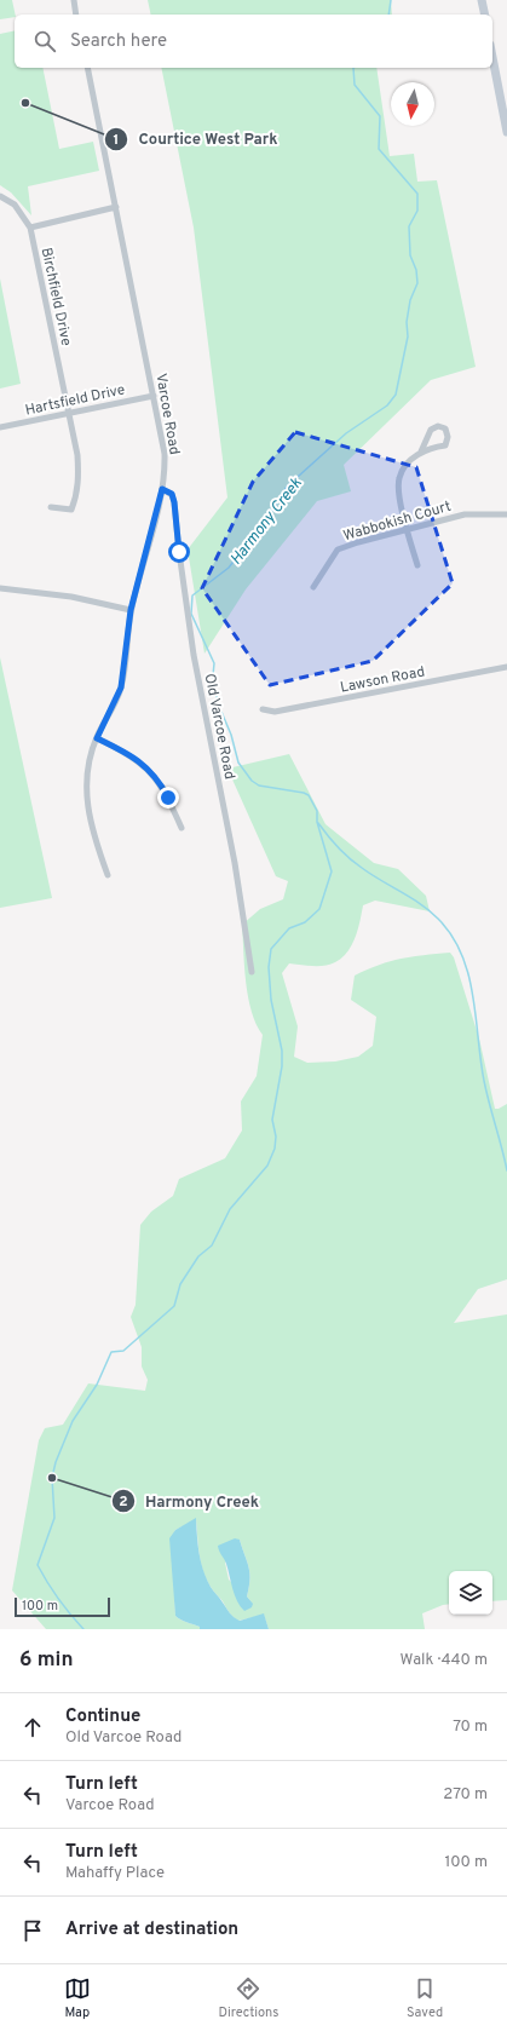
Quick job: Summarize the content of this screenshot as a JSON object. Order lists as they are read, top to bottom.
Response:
{
  "streets": {
    "street": [
      "Birchfield Drive",
      "Hartsfield Drive",
      "Varcoe Road",
      "Wabbokish Court",
      "Lawson Road",
      "Old Varcoe Road"
    ]
  },
  "crossings": [
    ["Birchfield Drive", "Hartsfield Drive"],
    ["Hartsfield Drive", "Varcoe Road"],
    ["Varcoe Road", "Old Varcoe Road"]
  ],
  "water": ["Harmony Creek"],
  "places": ["Courtice West Park", "Harmony Creek"],
  "scale_bar": "100 m",
  "north": "bottom",
  "page": {
    "search": "Search here",
    "scale": "100 m",
    "heading": ["6 min", "Walk · 440 m"],
    "list": [
      ["Continue", "Old Varcoe Road", "70 m"],
      ["Turn left", "Varcoe Road", "270 m"],
      ["Turn left", "Mahaffy Place", "100 m"],
      "Arrive at destination"
    ],
    "nav": ["Map", "Directions", "Saved"]
  }
}
